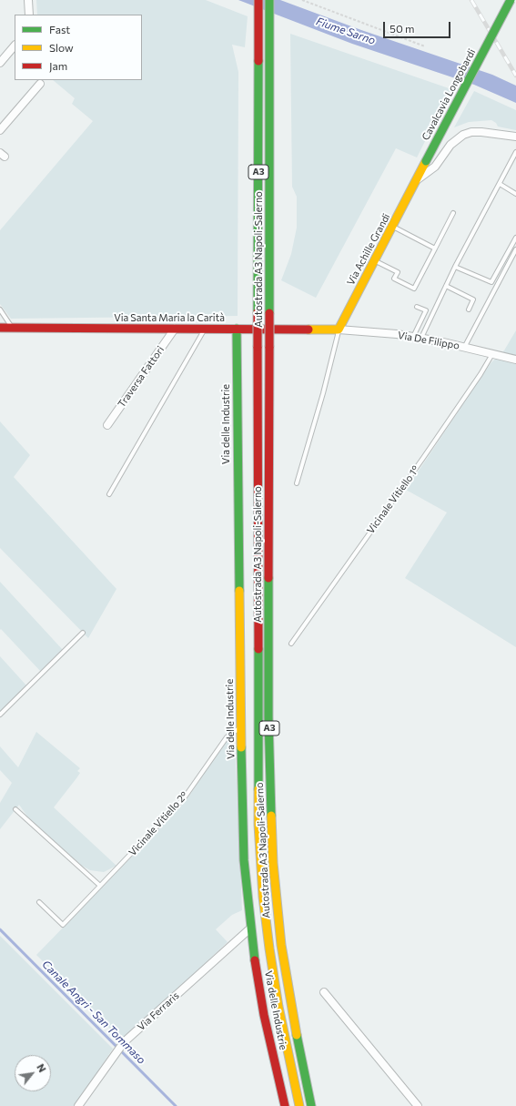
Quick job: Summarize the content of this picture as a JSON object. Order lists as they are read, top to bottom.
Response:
{
  "streets": {
    "main road": [
      "Cavalcavia Longobardi",
      "A3",
      "Via Achille Grandi",
      "Autostrada A3 Napoli-Salerno",
      "Via Santa Maria la Carità",
      "Via delle Industrie"
    ],
    "street": ["Via De Filippo", "Traversa Fattori", "Via Ferraris"],
    "lane": ["Vicinale Vitiello 1°", "Vicinale Vitiello 2°"]
  },
  "crossings": [
    ["Cavalcavia Longobardi", "Via Achille Grandi"],
    ["Via Achille Grandi", "Via Santa Maria la Carità"],
    ["Via Achille Grandi", "Via De Filippo"],
    ["Via Santa Maria la Carità", "Via De Filippo"],
    ["Via Santa Maria la Carità", "Traversa Fattori"],
    ["Via Santa Maria la Carità", "Via delle Industrie"],
    ["Via De Filippo", "Vicinale Vitiello 1°"],
    ["Via delle Industrie", "Vicinale Vitiello 2°"],
    ["Via delle Industrie", "Via Ferraris"]
  ],
  "water": ["Fiume Sarno", "Canale Angri - San Tommaso"],
  "legend": ["Fast", "Slow", "Jam"],
  "scale_bar": "50 m",
  "north": "top right"
}
